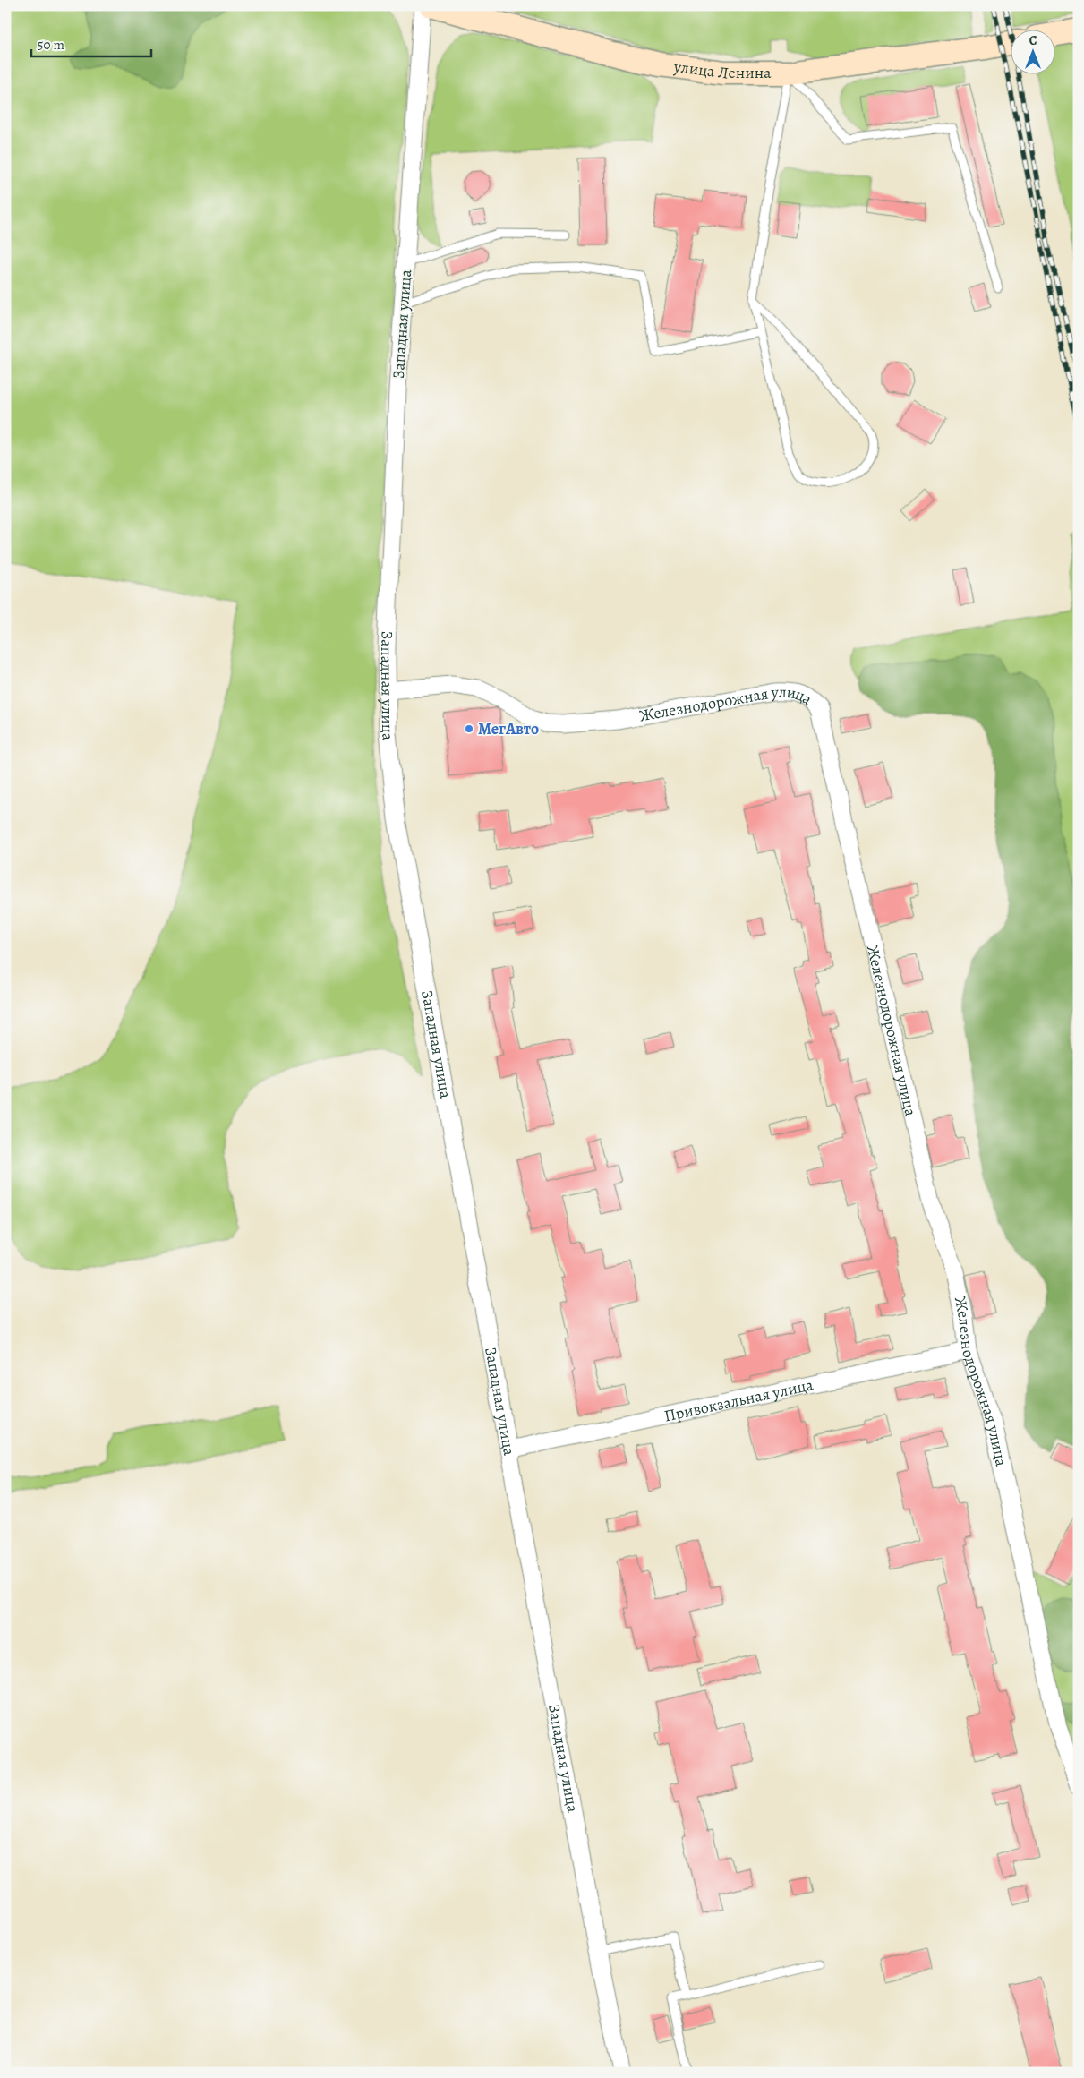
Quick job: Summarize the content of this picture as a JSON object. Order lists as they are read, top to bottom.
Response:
{
  "streets": {
    "main road": ["улица Ленина"],
    "street": ["Западная улица", "Железнодорожная улица", "Привокзальная улица"]
  },
  "crossings": [
    ["Западная улица", "Железнодорожная улица"],
    ["Западная улица", "Привокзальная улица"],
    ["Железнодорожная улица", "Привокзальная улица"]
  ],
  "places": ["МегАвто"],
  "scale_bar": "50 m",
  "north": "top"
}
